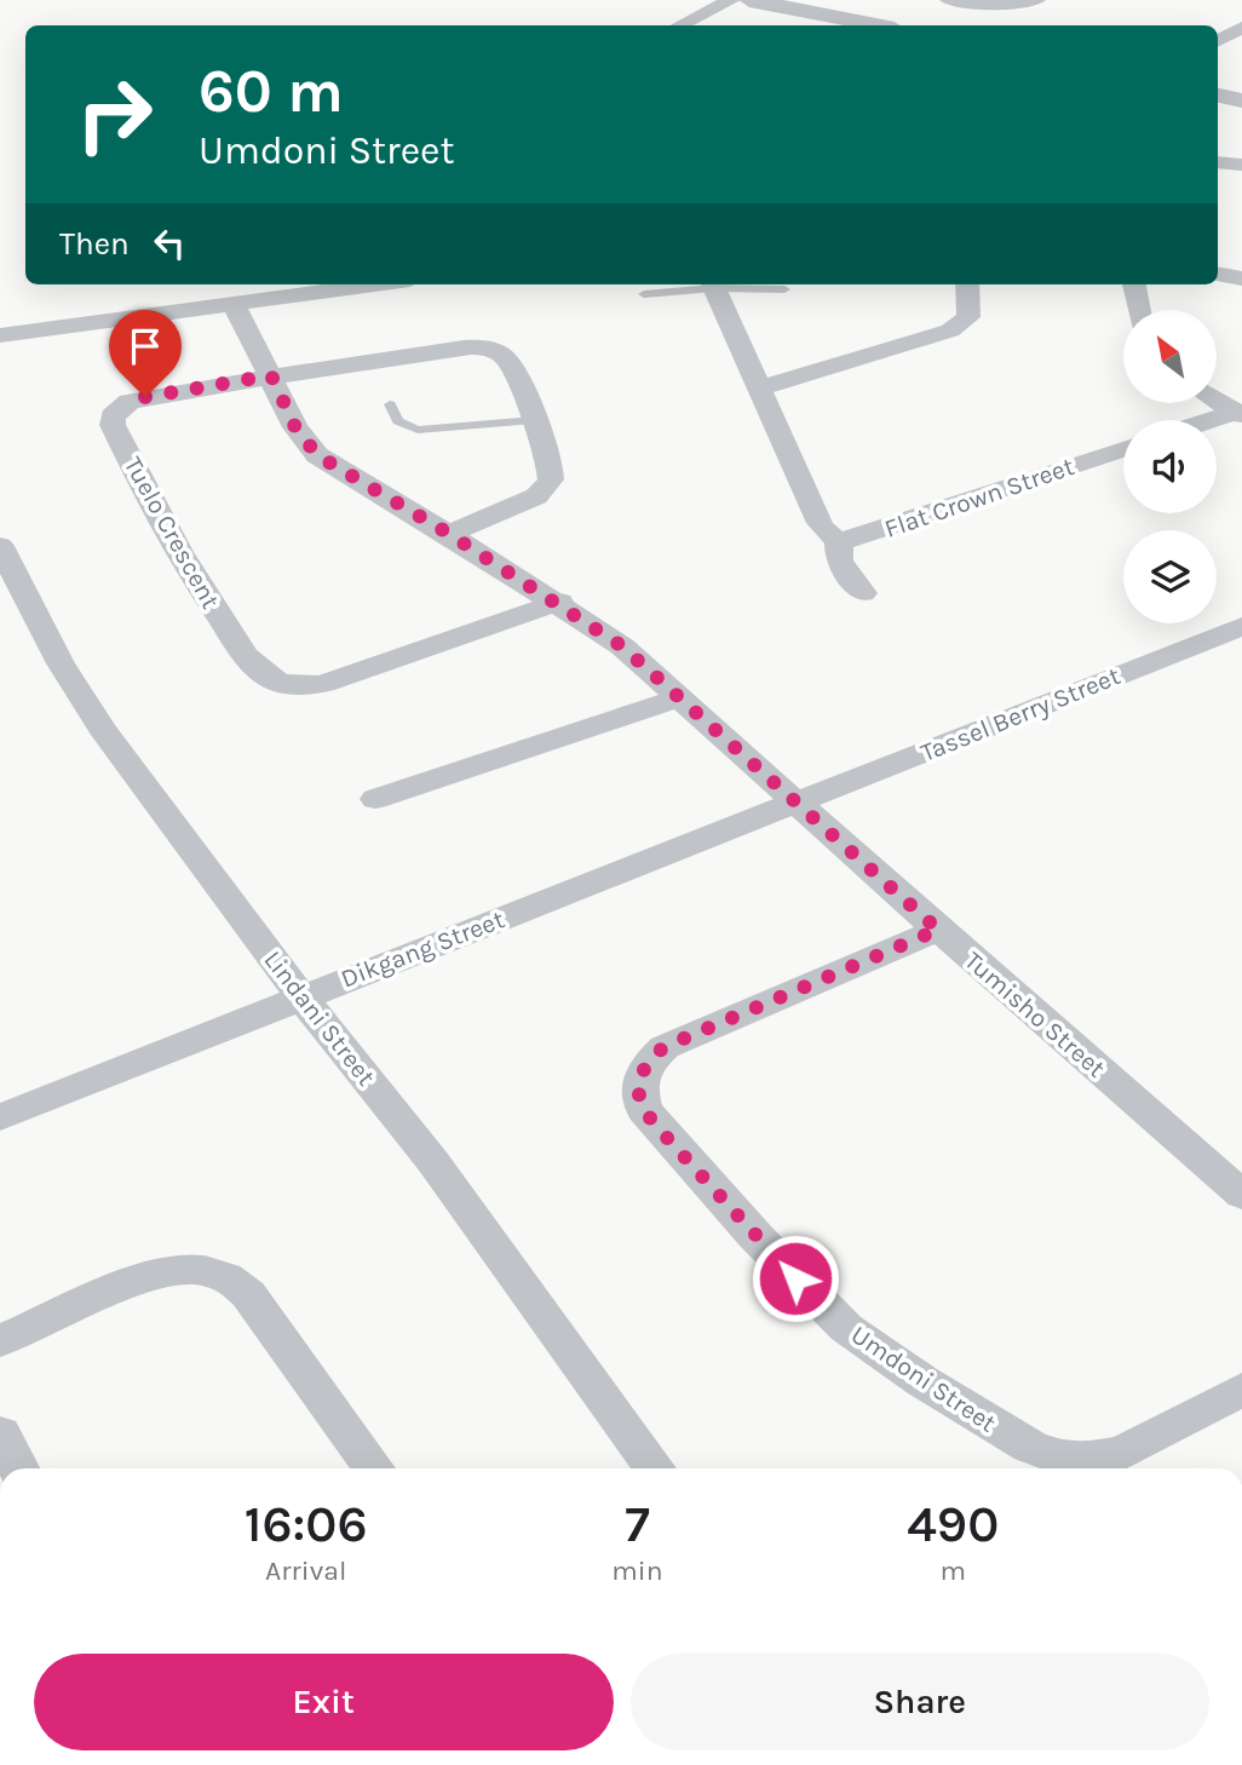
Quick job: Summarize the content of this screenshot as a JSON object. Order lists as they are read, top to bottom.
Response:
{
  "streets": {
    "street": [
      "Flat Crown Street",
      "Tuelo Crescent",
      "Tassel Berry Street",
      "Dikgang Street",
      "Tumisho Street",
      "Lindani Street",
      "Umdoni Street"
    ]
  },
  "crossings": [
    ["Tuelo Crescent", "Tumisho Street"],
    ["Tassel Berry Street", "Dikgang Street"],
    ["Tassel Berry Street", "Tumisho Street"],
    ["Dikgang Street", "Tumisho Street"],
    ["Dikgang Street", "Lindani Street"],
    ["Tumisho Street", "Umdoni Street"]
  ],
  "north": "top left",
  "page": {
    "turn": ["60 m", "Umdoni Street"],
    "then": "Then",
    "eta": [
      "16:06",
      "Arrival",
      "7",
      "min",
      "490",
      "m"
    ],
    "buttons": ["Exit", "Share"]
  }
}
